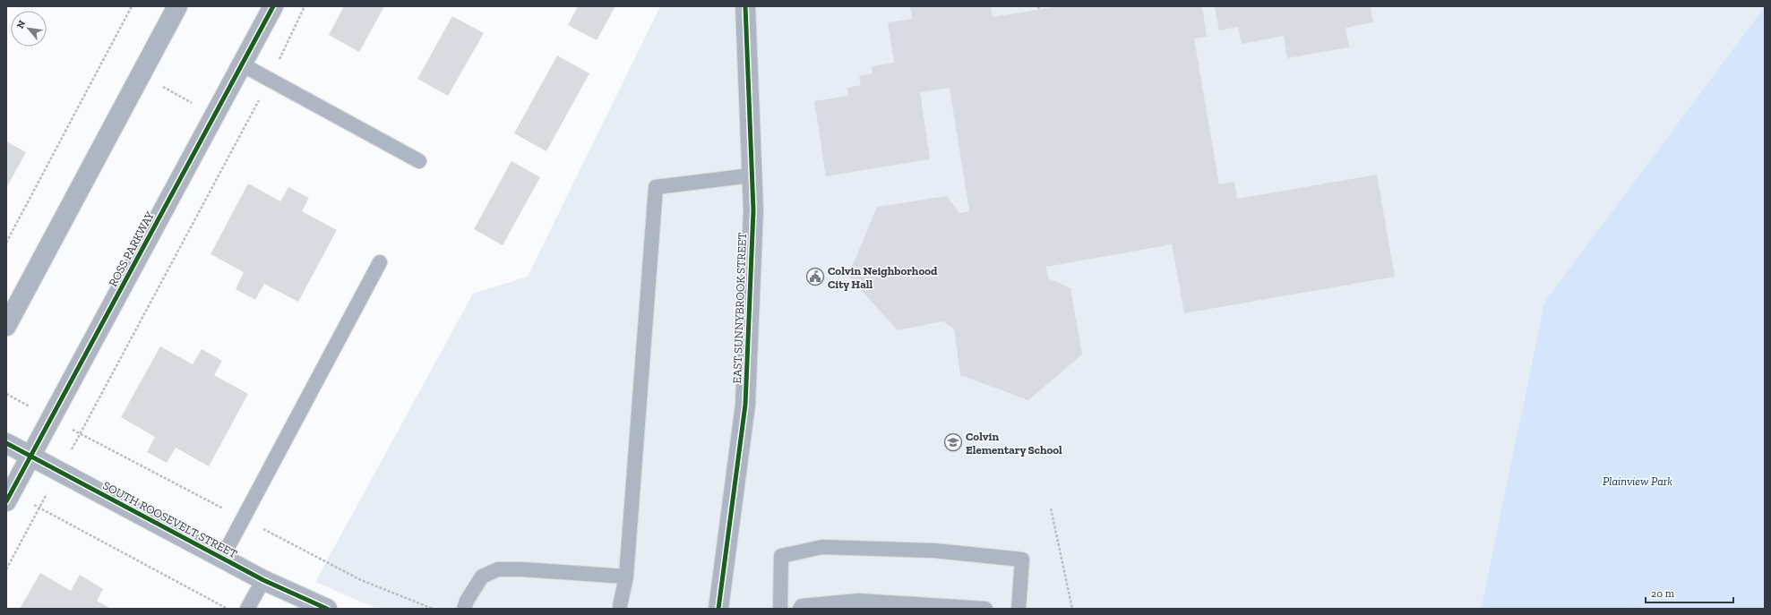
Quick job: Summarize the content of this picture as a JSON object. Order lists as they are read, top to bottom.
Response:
{
  "streets": {
    "street": ["ROSS PARKWAY", "EAST SUNNYBROOK STREET", "SOUTH ROOSEVELT STREET"]
  },
  "crossings": [
    ["ROSS PARKWAY", "SOUTH ROOSEVELT STREET"]
  ],
  "parks": ["Plainview Park"],
  "places": {
    "public building": ["Colvin Neighborhood City Hall"],
    "school or university": ["Colvin Elementary School"]
  },
  "scale_bar": "20 m",
  "north": "top left"
}
